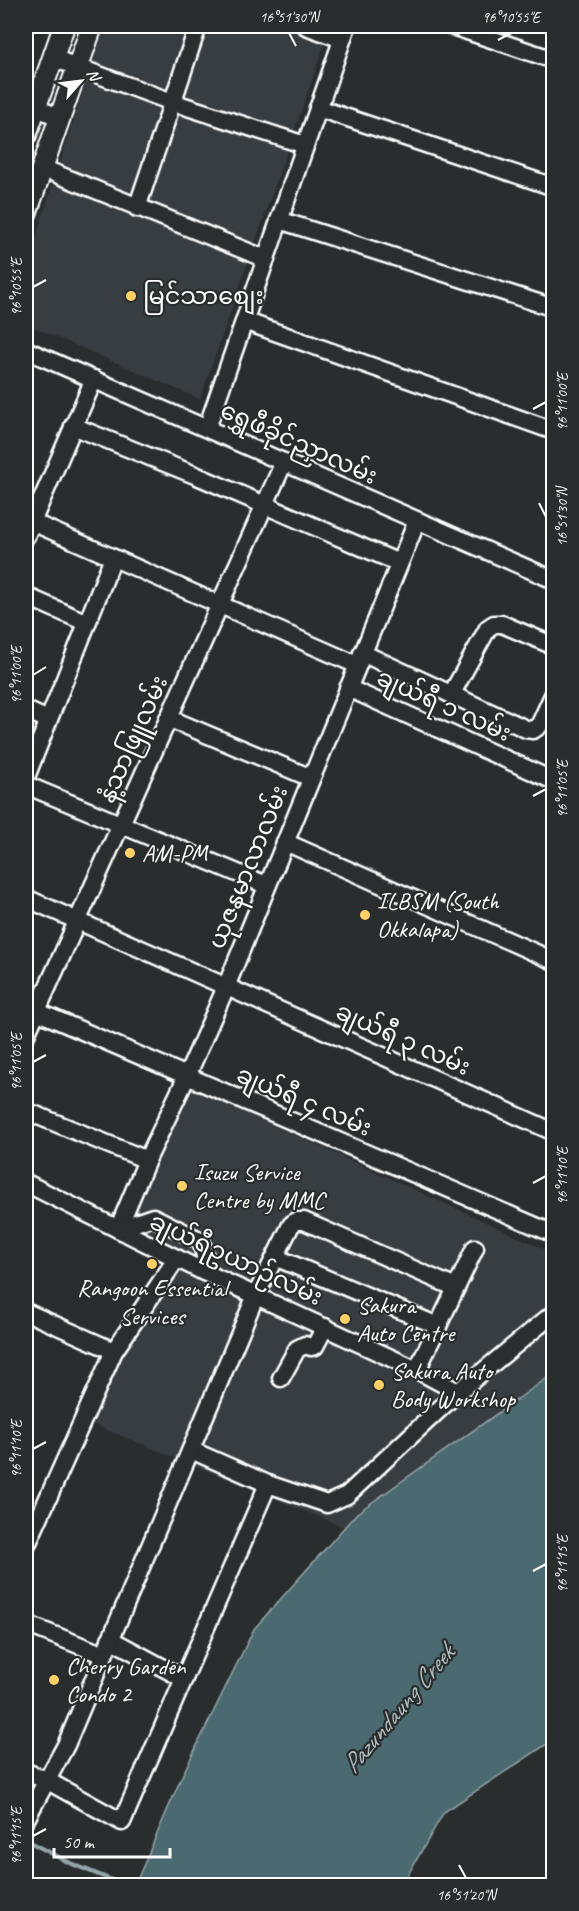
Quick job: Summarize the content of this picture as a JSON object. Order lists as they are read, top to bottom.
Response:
{
  "streets": {
    "street": [
      "ရွှေဖီခိုင်ညှာလမ်း",
      "ချယ်ရီ ၁ လမ်း",
      "နံ့သာဖြူလမ်း",
      "ယုဇနမာလာလမ်း",
      "ချယ်ရီ ၃ လမ်း",
      "ချယ်ရီ ၄ လမ်း",
      "ချယ်ရီဥယာဉ်လမ်း"
    ]
  },
  "crossings": [
    ["ရွှေဖီခိုင်ညှာလမ်း", "နံ့သာဖြူလမ်း"],
    ["ရွှေဖီခိုင်ညှာလမ်း", "ယုဇနမာလာလမ်း"],
    ["ချယ်ရီ ၁ လမ်း", "ယုဇနမာလာလမ်း"],
    ["နံ့သာဖြူလမ်း", "ချယ်ရီ ၃ လမ်း"],
    ["နံ့သာဖြူလမ်း", "ချယ်ရီ ၄ လမ်း"],
    ["ယုဇနမာလာလမ်း", "ချယ်ရီ ၃ လမ်း"],
    ["ယုဇနမာလာလမ်း", "ချယ်ရီ ၄ လမ်း"],
    ["ယုဇနမာလာလမ်း", "ချယ်ရီဥယာဉ်လမ်း"]
  ],
  "water": ["Pazundaung Creek"],
  "places": [
    "မြင်သာစျေး",
    "AM-PM",
    "ILBSM (South Okkalapa)",
    "Isuzu Service Centre by MMC",
    "Rangoon Essential Services",
    "Sakura Auto Centre",
    "Sakura Auto Body Workshop",
    "Cherry Garden Condo 2"
  ],
  "scale_bar": "50 m",
  "north": "top right",
  "coordinates": [
    "16°51'30\"N",
    "96°10'55\"E",
    "96°11'00\"E",
    "96°11'05\"E",
    "96°11'10\"E",
    "96°11'15\"E",
    "16°51'20\"N"
  ]
}
